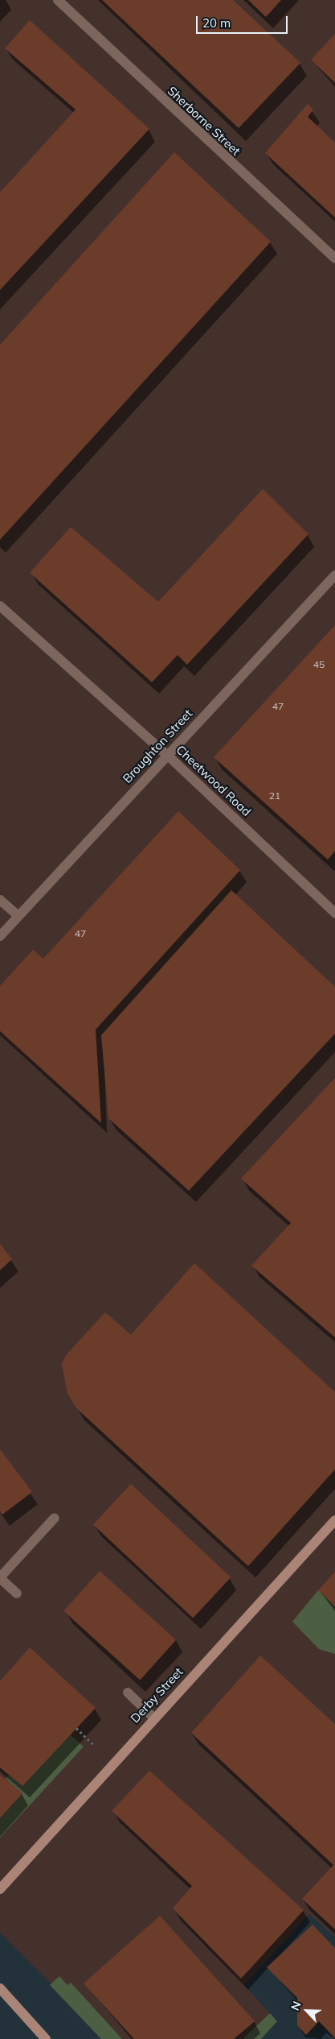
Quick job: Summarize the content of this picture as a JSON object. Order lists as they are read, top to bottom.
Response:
{
  "streets": {
    "street": [
      "Sherborne Street",
      "Broughton Street",
      "Cheetwood Road",
      "Derby Street"
    ]
  },
  "crossings": [
    ["Broughton Street", "Cheetwood Road"]
  ],
  "house_numbers": [
    "45",
    "47",
    "21",
    "47"
  ],
  "scale_bar": "20 m",
  "north": "top left"
}
